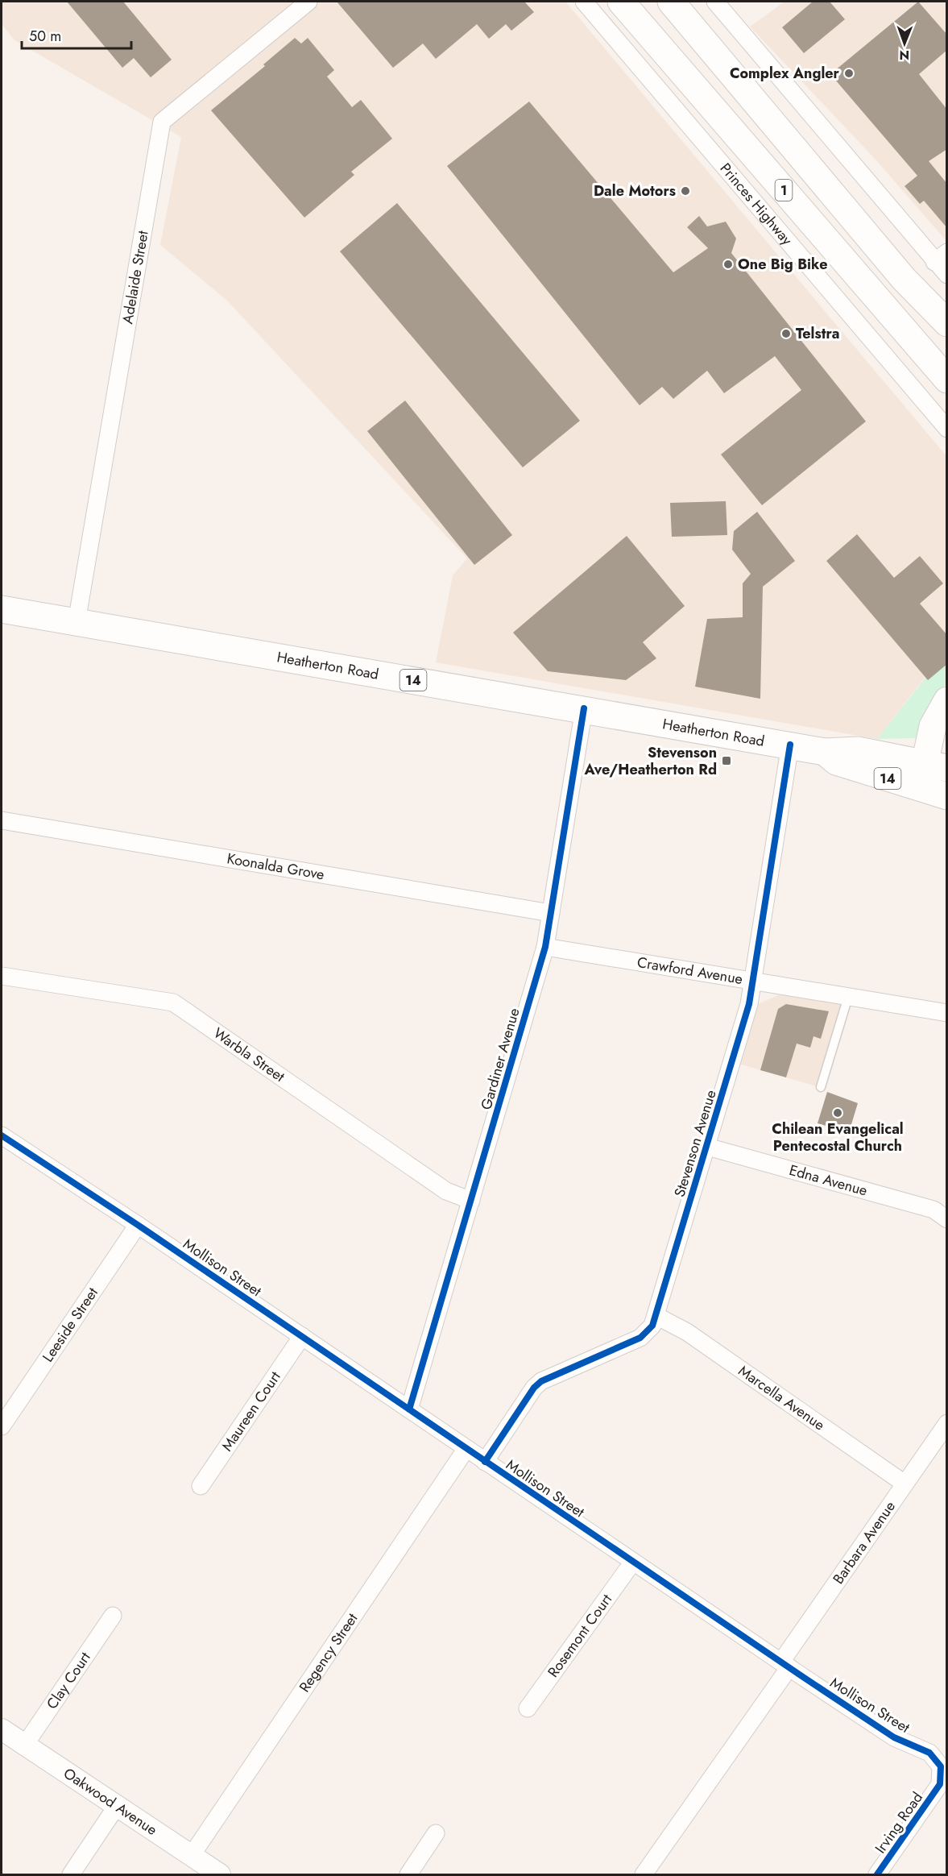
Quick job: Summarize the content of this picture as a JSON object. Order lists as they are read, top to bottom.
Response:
{
  "streets": {
    "main road": [
      "1",
      "Princes Highway",
      "Heatherton Road",
      "14"
    ],
    "street": [
      "Adelaide Street",
      "Koonalda Grove",
      "Crawford Avenue",
      "Warbla Street",
      "Gardiner Avenue",
      "Stevenson Avenue",
      "Edna Avenue",
      "Mollison Street",
      "Leeside Street",
      "Marcella Avenue",
      "Maureen Court",
      "Barbara Avenue",
      "Rosemont Court",
      "Regency Street",
      "Clay Court",
      "Oakwood Avenue",
      "Irving Road"
    ]
  },
  "crossings": [
    ["Adelaide Street", "Heatherton Road"],
    ["Heatherton Road", "Gardiner Avenue"],
    ["Heatherton Road", "Stevenson Avenue"],
    ["Koonalda Grove", "Gardiner Avenue"],
    ["Crawford Avenue", "Gardiner Avenue"],
    ["Crawford Avenue", "Stevenson Avenue"],
    ["Warbla Street", "Gardiner Avenue"],
    ["Gardiner Avenue", "Mollison Street"],
    ["Stevenson Avenue", "Edna Avenue"],
    ["Stevenson Avenue", "Mollison Street"],
    ["Stevenson Avenue", "Marcella Avenue"],
    ["Mollison Street", "Leeside Street"],
    ["Mollison Street", "Maureen Court"],
    ["Mollison Street", "Barbara Avenue"],
    ["Mollison Street", "Rosemont Court"],
    ["Mollison Street", "Regency Street"],
    ["Mollison Street", "Irving Road"],
    ["Marcella Avenue", "Barbara Avenue"],
    ["Regency Street", "Oakwood Avenue"],
    ["Clay Court", "Oakwood Avenue"]
  ],
  "places": {
    "other": [
      "Complex Angler",
      "Dale Motors",
      "One Big Bike",
      "Telstra",
      "Chilean Evangelical Pentecostal Church"
    ],
    "transit": ["Stevenson Ave/Heatherton Rd"]
  },
  "scale_bar": "50 m",
  "north": "bottom"
}
